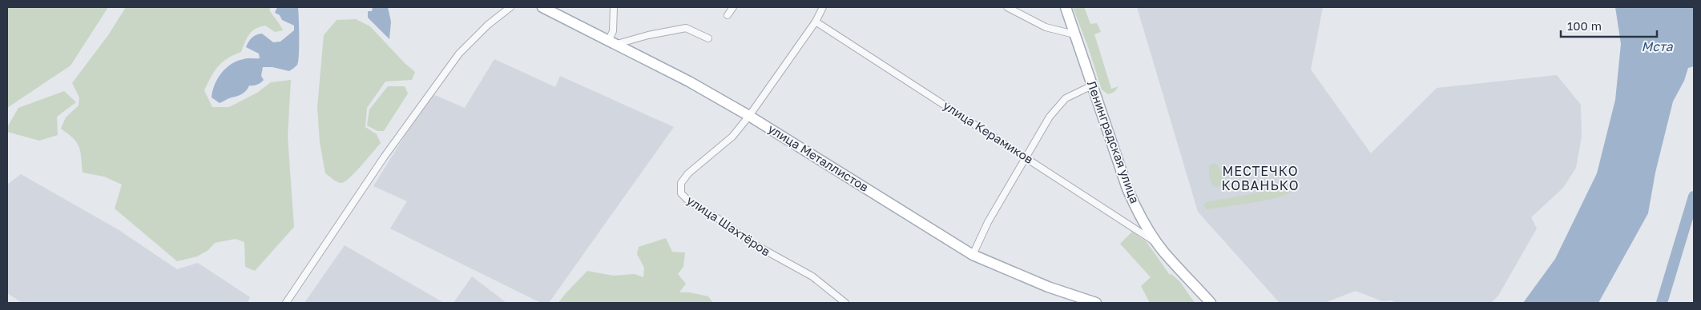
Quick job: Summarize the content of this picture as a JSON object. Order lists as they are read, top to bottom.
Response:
{
  "streets": {
    "main road": ["Ленинградская улица", "улица Металлистов"],
    "street": ["улица Керамиков", "улица Шахтёров"]
  },
  "crossings": [
    ["улица Керамиков", "Ленинградская улица"],
    ["улица Металлистов", "улица Шахтёров"]
  ],
  "districts": ["МЕСТЕЧКО КОВАНЬКО"],
  "water": ["Мста"],
  "scale_bar": "100 m"
}
